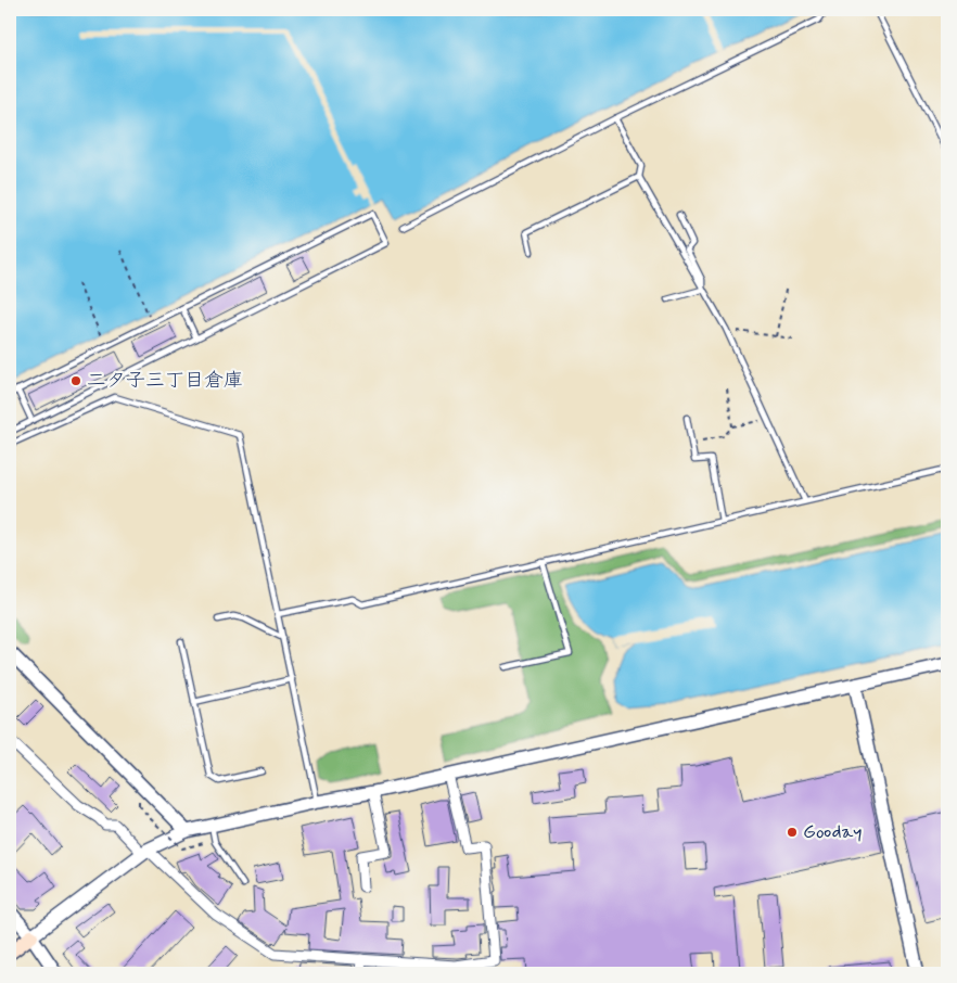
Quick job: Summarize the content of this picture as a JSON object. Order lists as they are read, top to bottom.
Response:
{
  "places": ["二タ子三丁目倉庫", "Gooday"]
}
